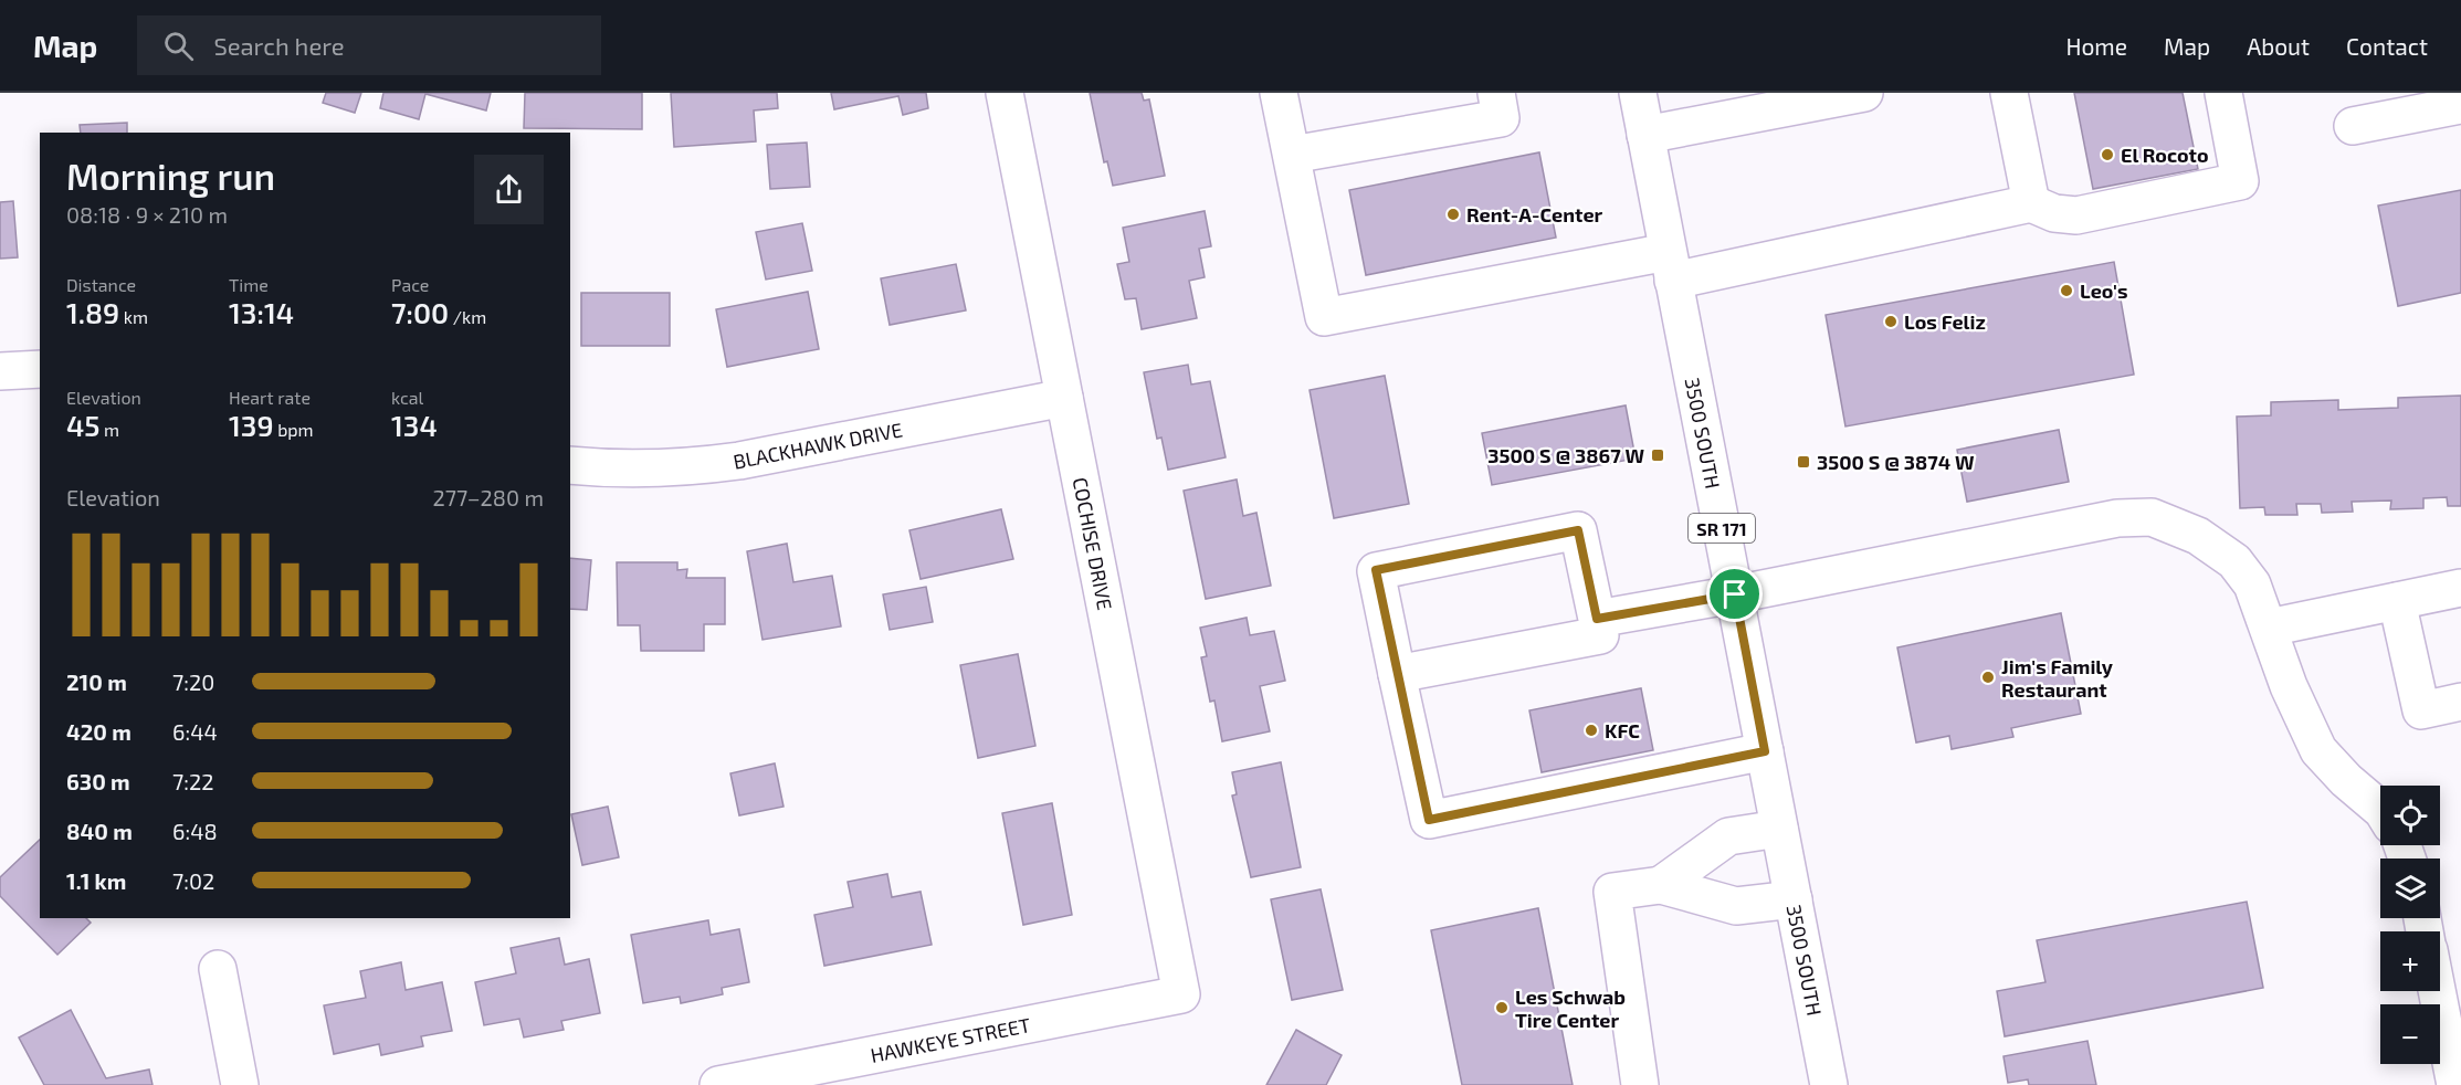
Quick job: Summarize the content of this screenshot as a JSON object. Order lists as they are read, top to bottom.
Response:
{
  "streets": {
    "street": [
      "3500 SOUTH",
      "BLACKHAWK DRIVE",
      "SR 171",
      "COCHISE DRIVE",
      "HAWKEYE STREET"
    ]
  },
  "crossings": [
    ["BLACKHAWK DRIVE", "COCHISE DRIVE"],
    ["COCHISE DRIVE", "HAWKEYE STREET"]
  ],
  "places": {
    "other": [
      "El Rocoto",
      "Rent-A-Center",
      "Leo's",
      "Los Feliz",
      "Jim's Family Restaurant",
      "KFC",
      "Les Schwab Tire Center"
    ],
    "transit": ["3500 S @ 3867 W", "3500 S @ 3874 W"]
  },
  "page": {
    "header": "Map",
    "search": "Search here",
    "nav": [
      "Home",
      "Map",
      "About",
      "Contact"
    ],
    "heading": ["Morning run", "08:18 · 9 × 210 m"],
    "stats": [
      ["Distance", "1.89 km"],
      ["Time", "13:14"],
      ["Pace", "7:00 /km"],
      ["Elevation", "45 m"],
      ["Heart rate", "139 bpm"],
      ["kcal", "134"]
    ],
    "chart": ["Elevation", "277–280 m"],
    "list": [
      {
        "name": "210 m",
        "note": "7:20"
      },
      {
        "name": "420 m",
        "note": "6:44"
      },
      {
        "name": "630 m",
        "note": "7:22"
      },
      {
        "name": "840 m",
        "note": "6:48"
      },
      {
        "name": "1.1 km",
        "note": "7:02"
      }
    ],
    "map_buttons": ["+", "−"]
  }
}
